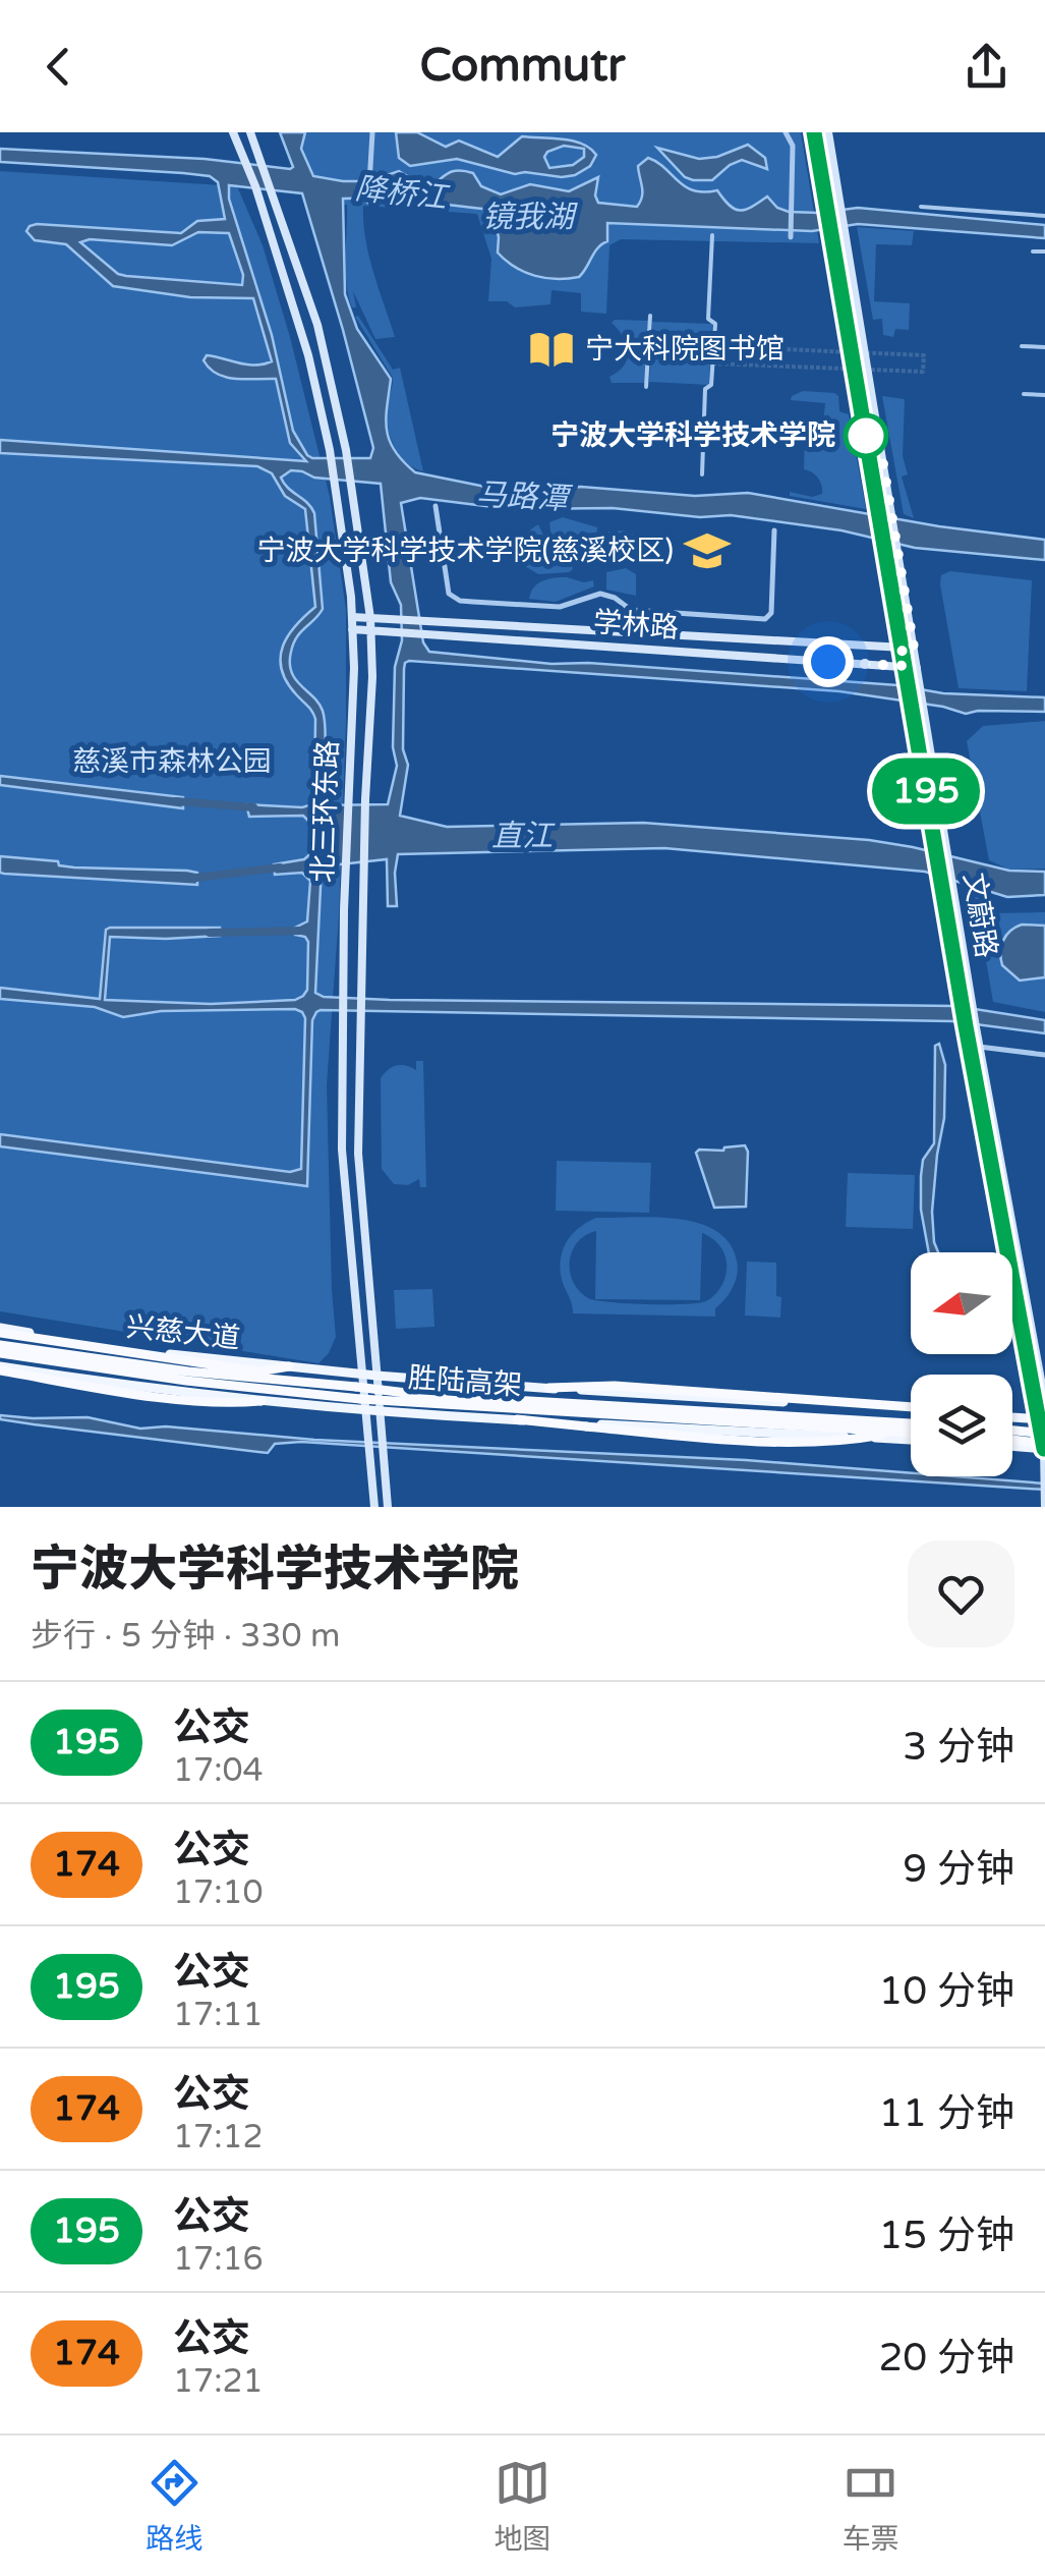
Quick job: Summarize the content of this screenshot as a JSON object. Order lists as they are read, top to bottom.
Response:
{
  "streets": {
    "highway": ["胜陆高架"],
    "main road": [
      "学林路",
      "北三环东路",
      "文蔚路",
      "兴慈大道"
    ]
  },
  "crossings": [
    ["学林路", "北三环东路"],
    ["学林路", "文蔚路"],
    ["北三环东路", "兴慈大道"]
  ],
  "water": [
    "降桥江",
    "镜我湖",
    "马路潭",
    "直江"
  ],
  "parks": ["慈溪市森林公园"],
  "places": {
    "library": ["宁大科院图书馆"],
    "other": ["宁波大学科学技术学院"],
    "school or university": ["宁波大学科学技术学院(慈溪校区)"]
  },
  "lines": ["bus line 195"],
  "north": "left",
  "page": {
    "header": "Commutr",
    "on_map": "195",
    "heading": ["宁波大学科学技术学院", "步行 · 5 分钟 · 330 m"],
    "list": [
      {
        "mark": "195",
        "name": "公交",
        "note": "17:04",
        "value": "3 分钟"
      },
      {
        "mark": "174",
        "name": "公交",
        "note": "17:10",
        "value": "9 分钟"
      },
      {
        "mark": "195",
        "name": "公交",
        "note": "17:11",
        "value": "10 分钟"
      },
      {
        "mark": "174",
        "name": "公交",
        "note": "17:12",
        "value": "11 分钟"
      },
      {
        "mark": "195",
        "name": "公交",
        "note": "17:16",
        "value": "15 分钟"
      },
      {
        "mark": "174",
        "name": "公交",
        "note": "17:21",
        "value": "20 分钟"
      }
    ],
    "tabs": ["路线", "地图", "车票"]
  }
}
